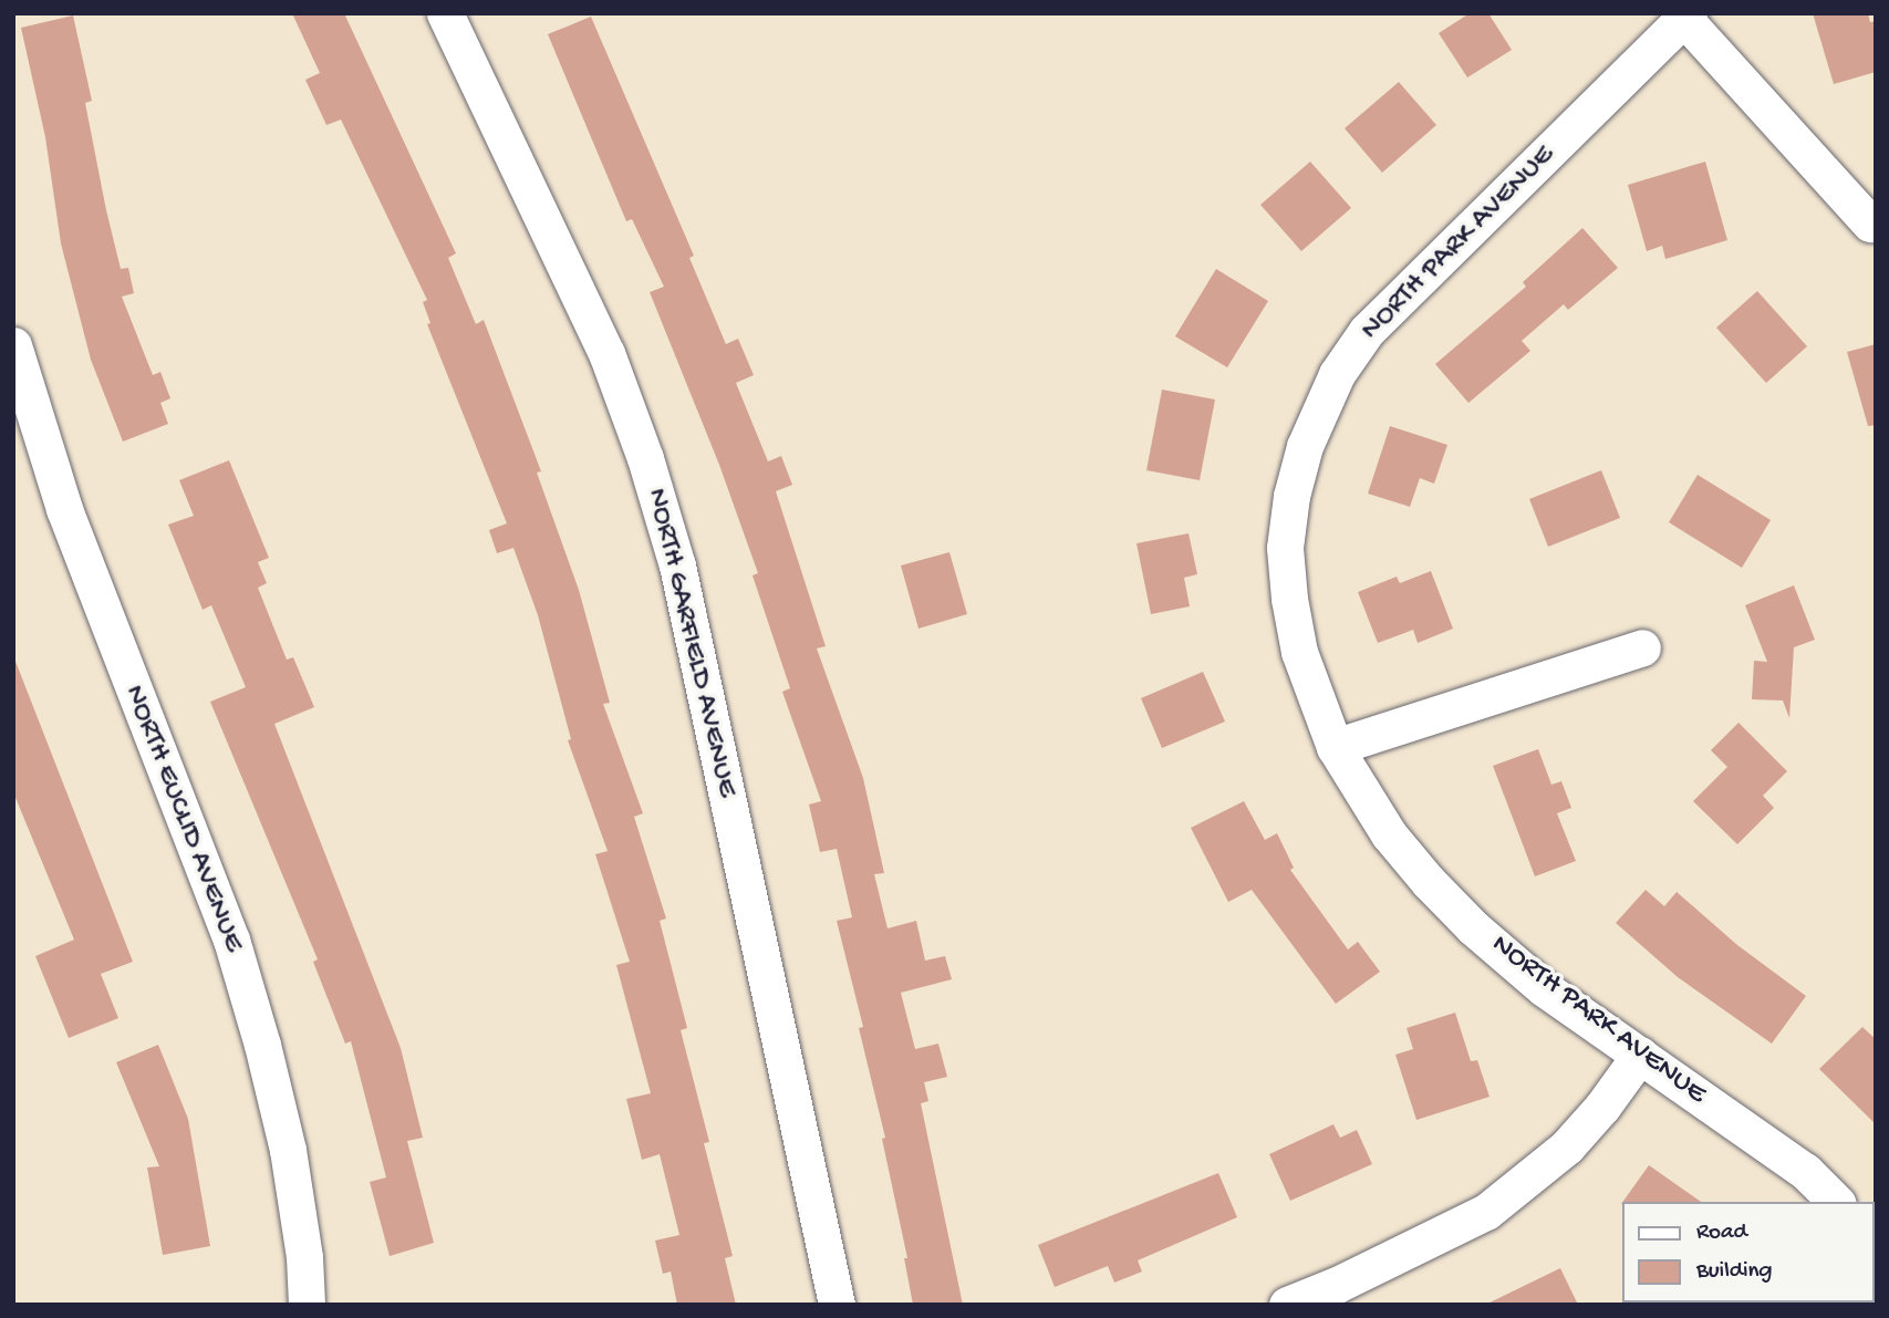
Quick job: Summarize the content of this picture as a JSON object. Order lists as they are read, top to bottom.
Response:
{
  "streets": {
    "street": ["NORTH PARK AVENUE", "NORTH GARFIELD AVENUE", "NORTH EUCLID AVENUE"]
  },
  "legend": ["Road", "Building"]
}
